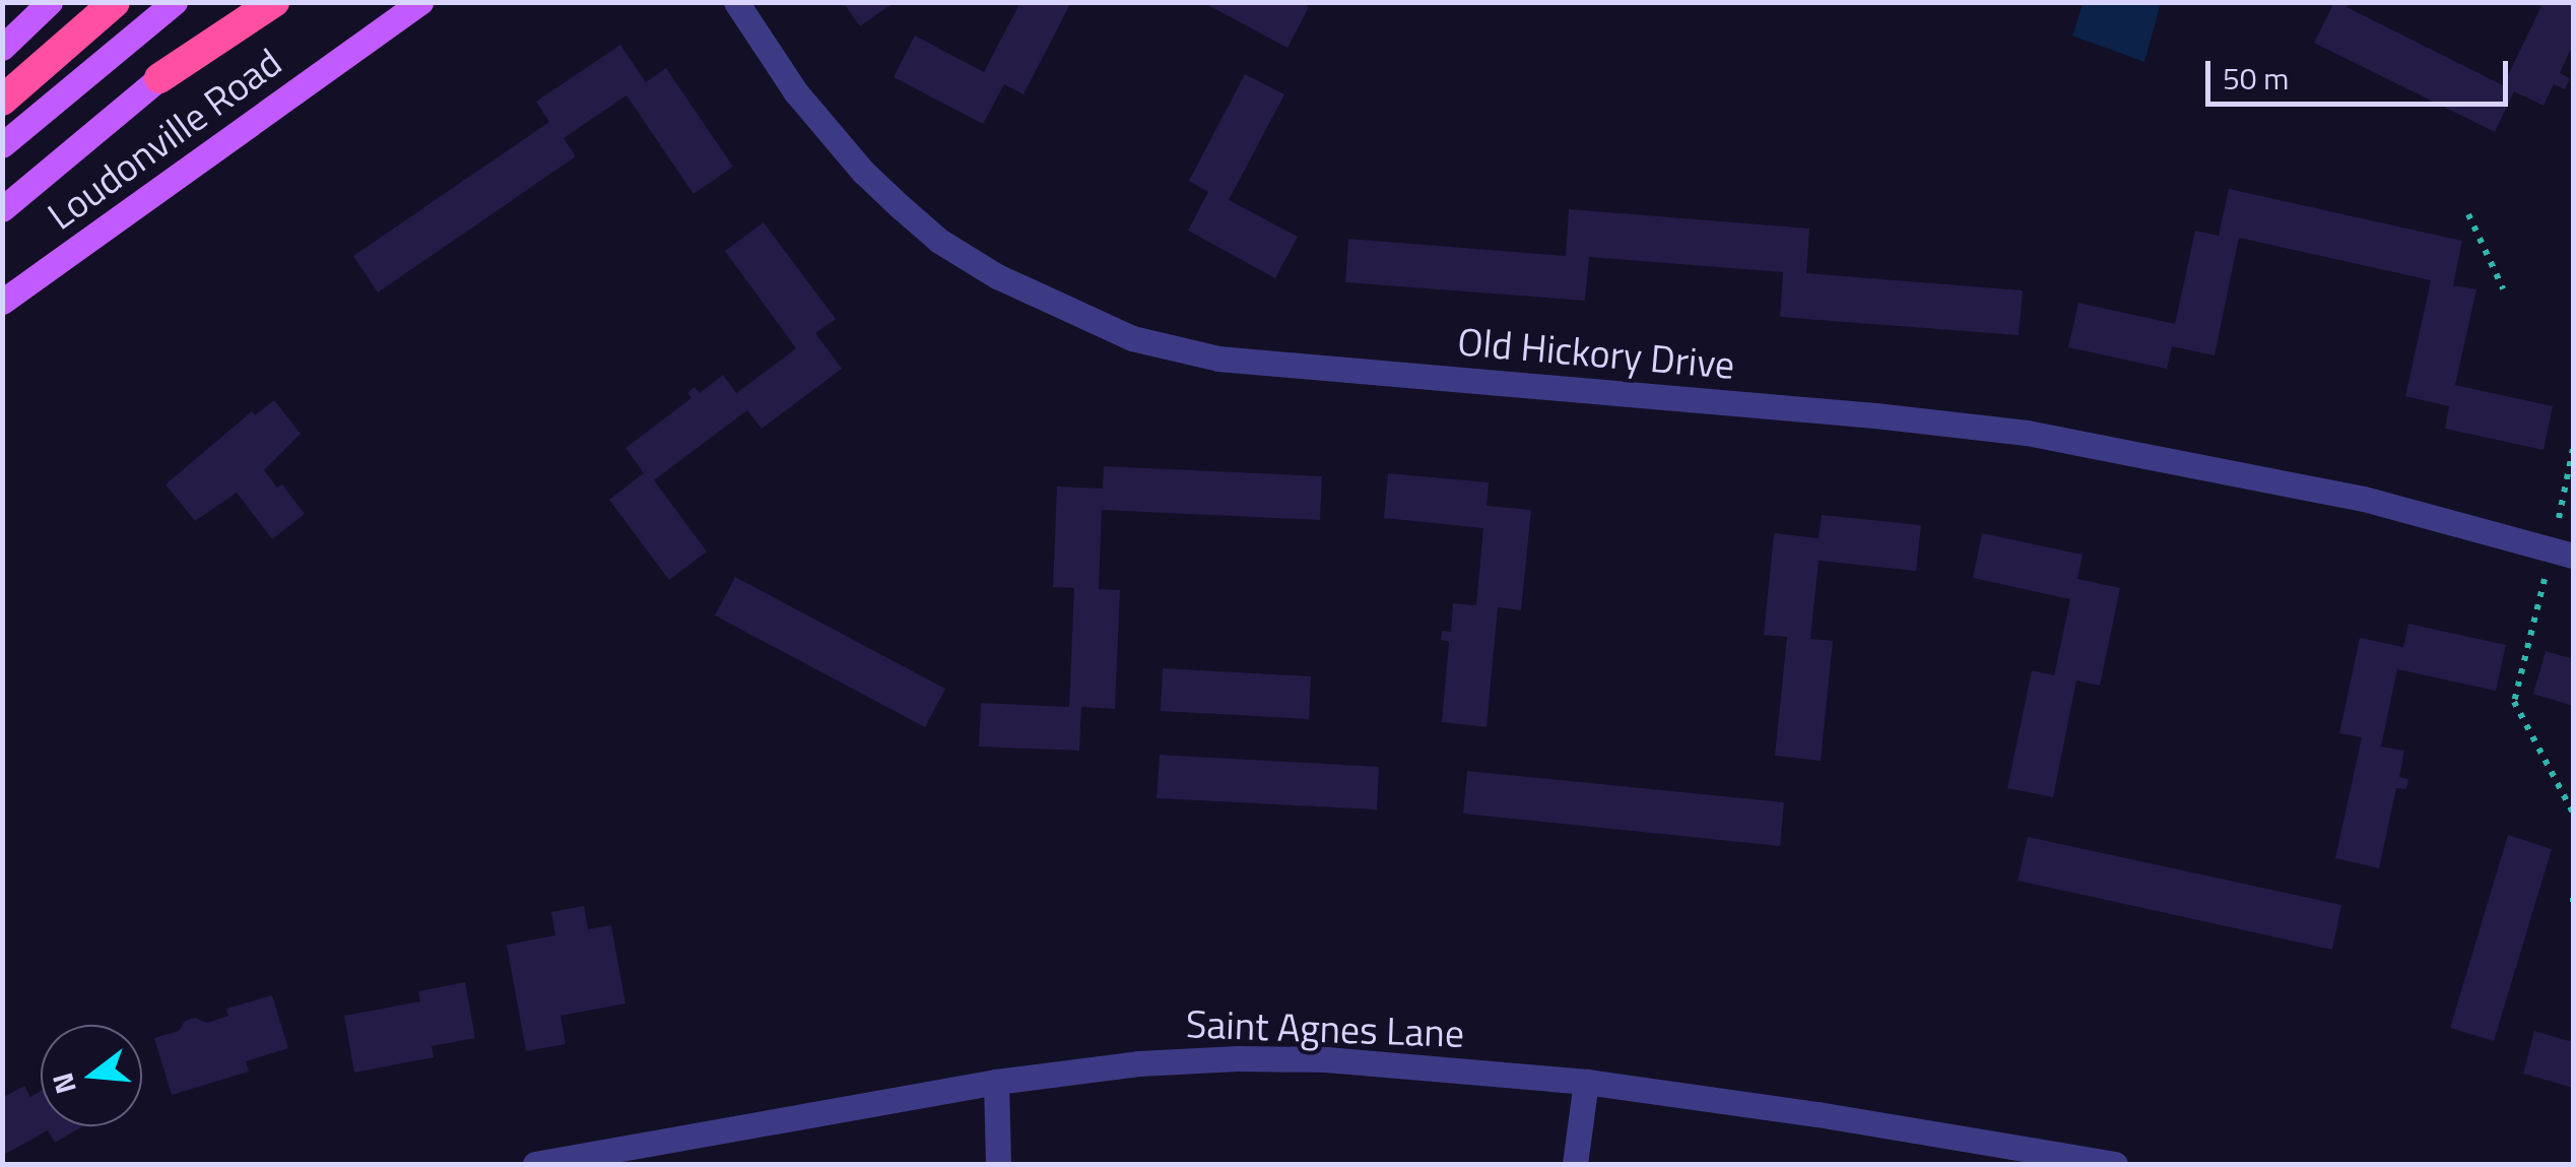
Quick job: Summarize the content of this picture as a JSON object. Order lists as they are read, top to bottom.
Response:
{
  "streets": {
    "main road": ["Loudonville Road"],
    "street": ["Old Hickory Drive", "Saint Agnes Lane"]
  },
  "scale_bar": "50 m",
  "north": "left"
}
